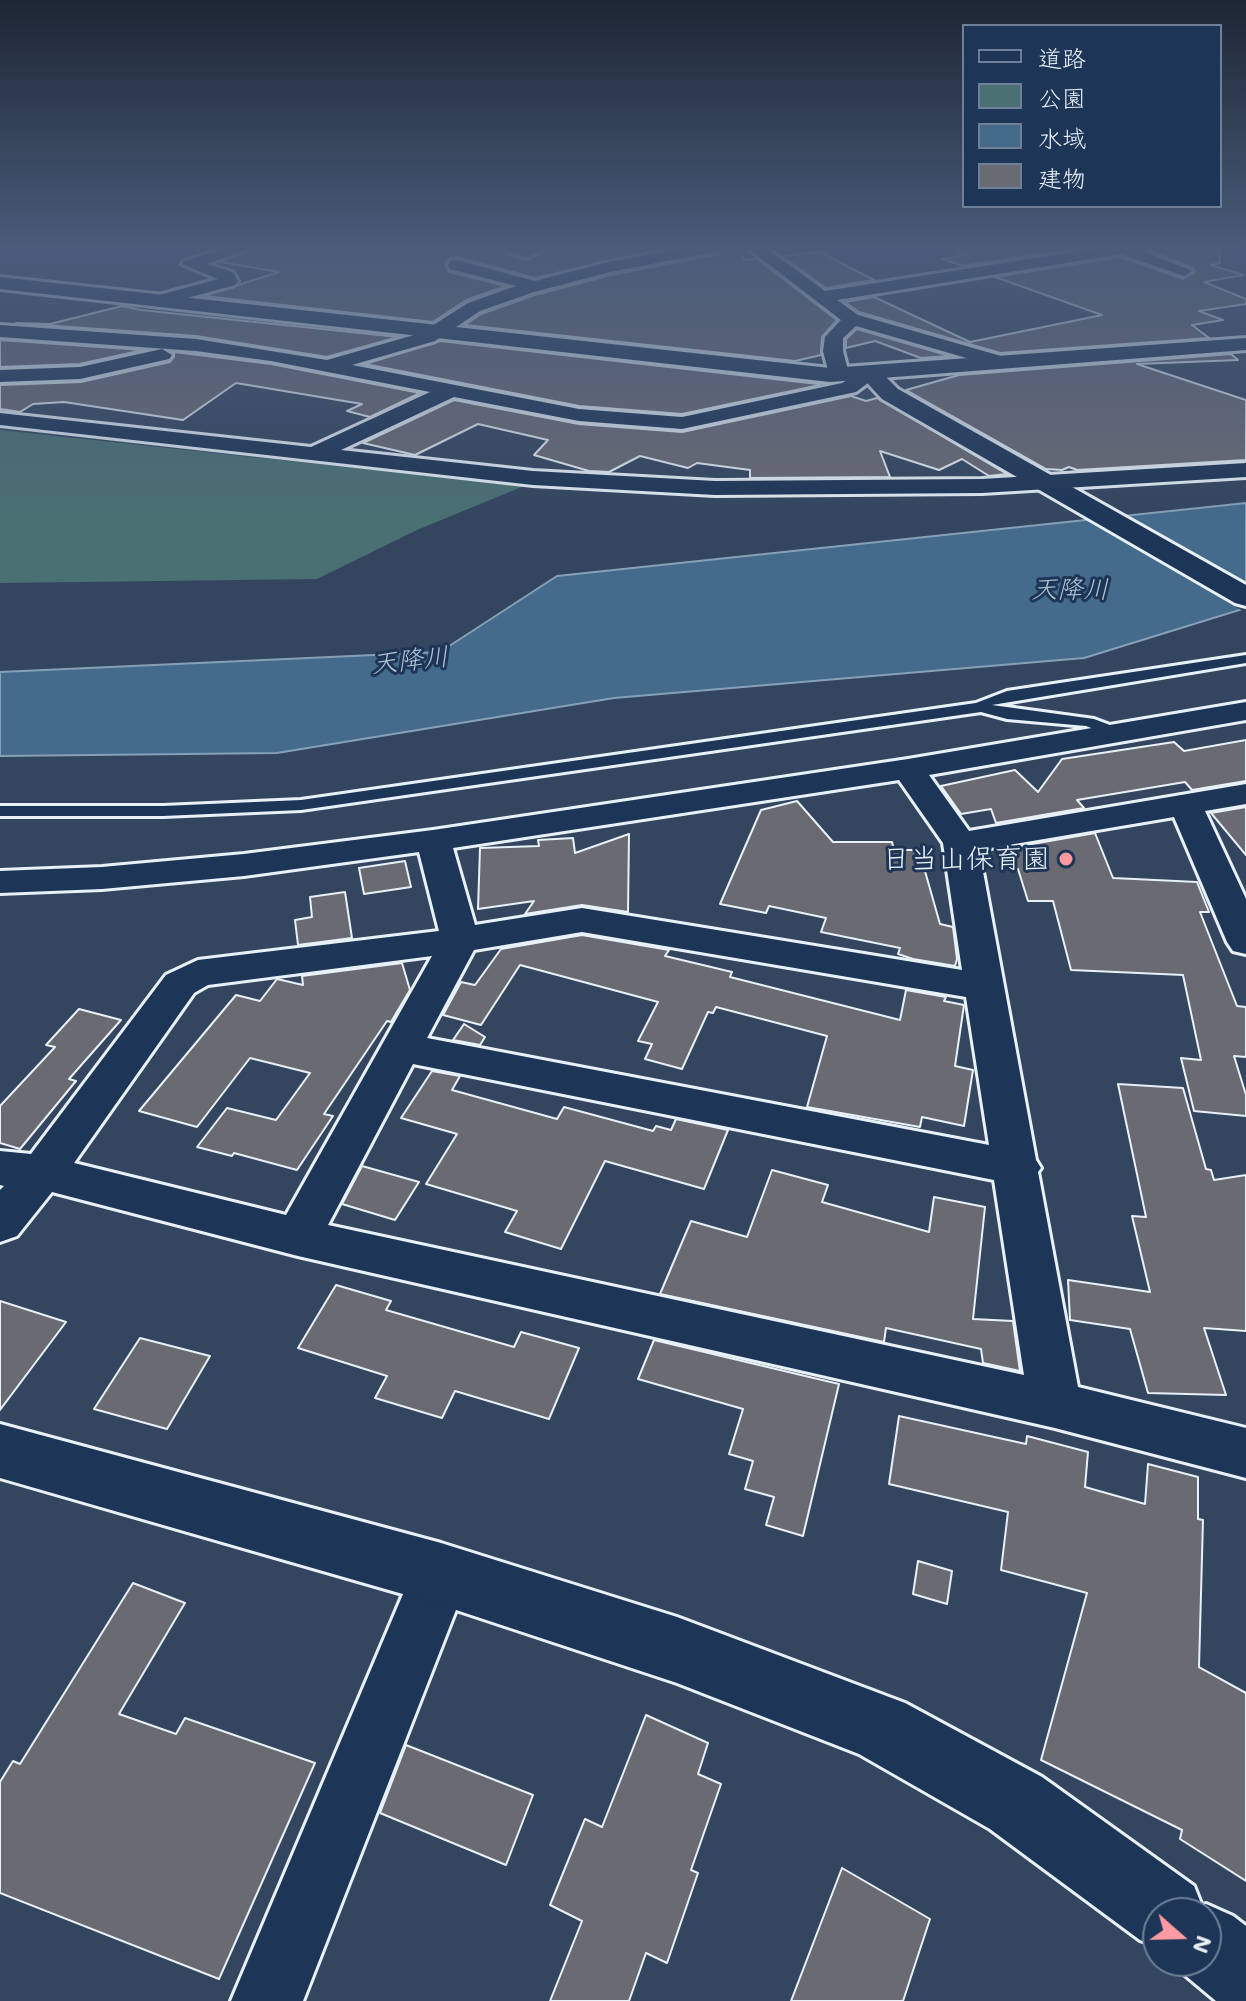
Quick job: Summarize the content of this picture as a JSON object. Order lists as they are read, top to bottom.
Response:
{
  "water": ["天降川"],
  "places": ["日当山保育園"],
  "legend": [
    "道路",
    "公園",
    "水域",
    "建物"
  ],
  "north": "right"
}
